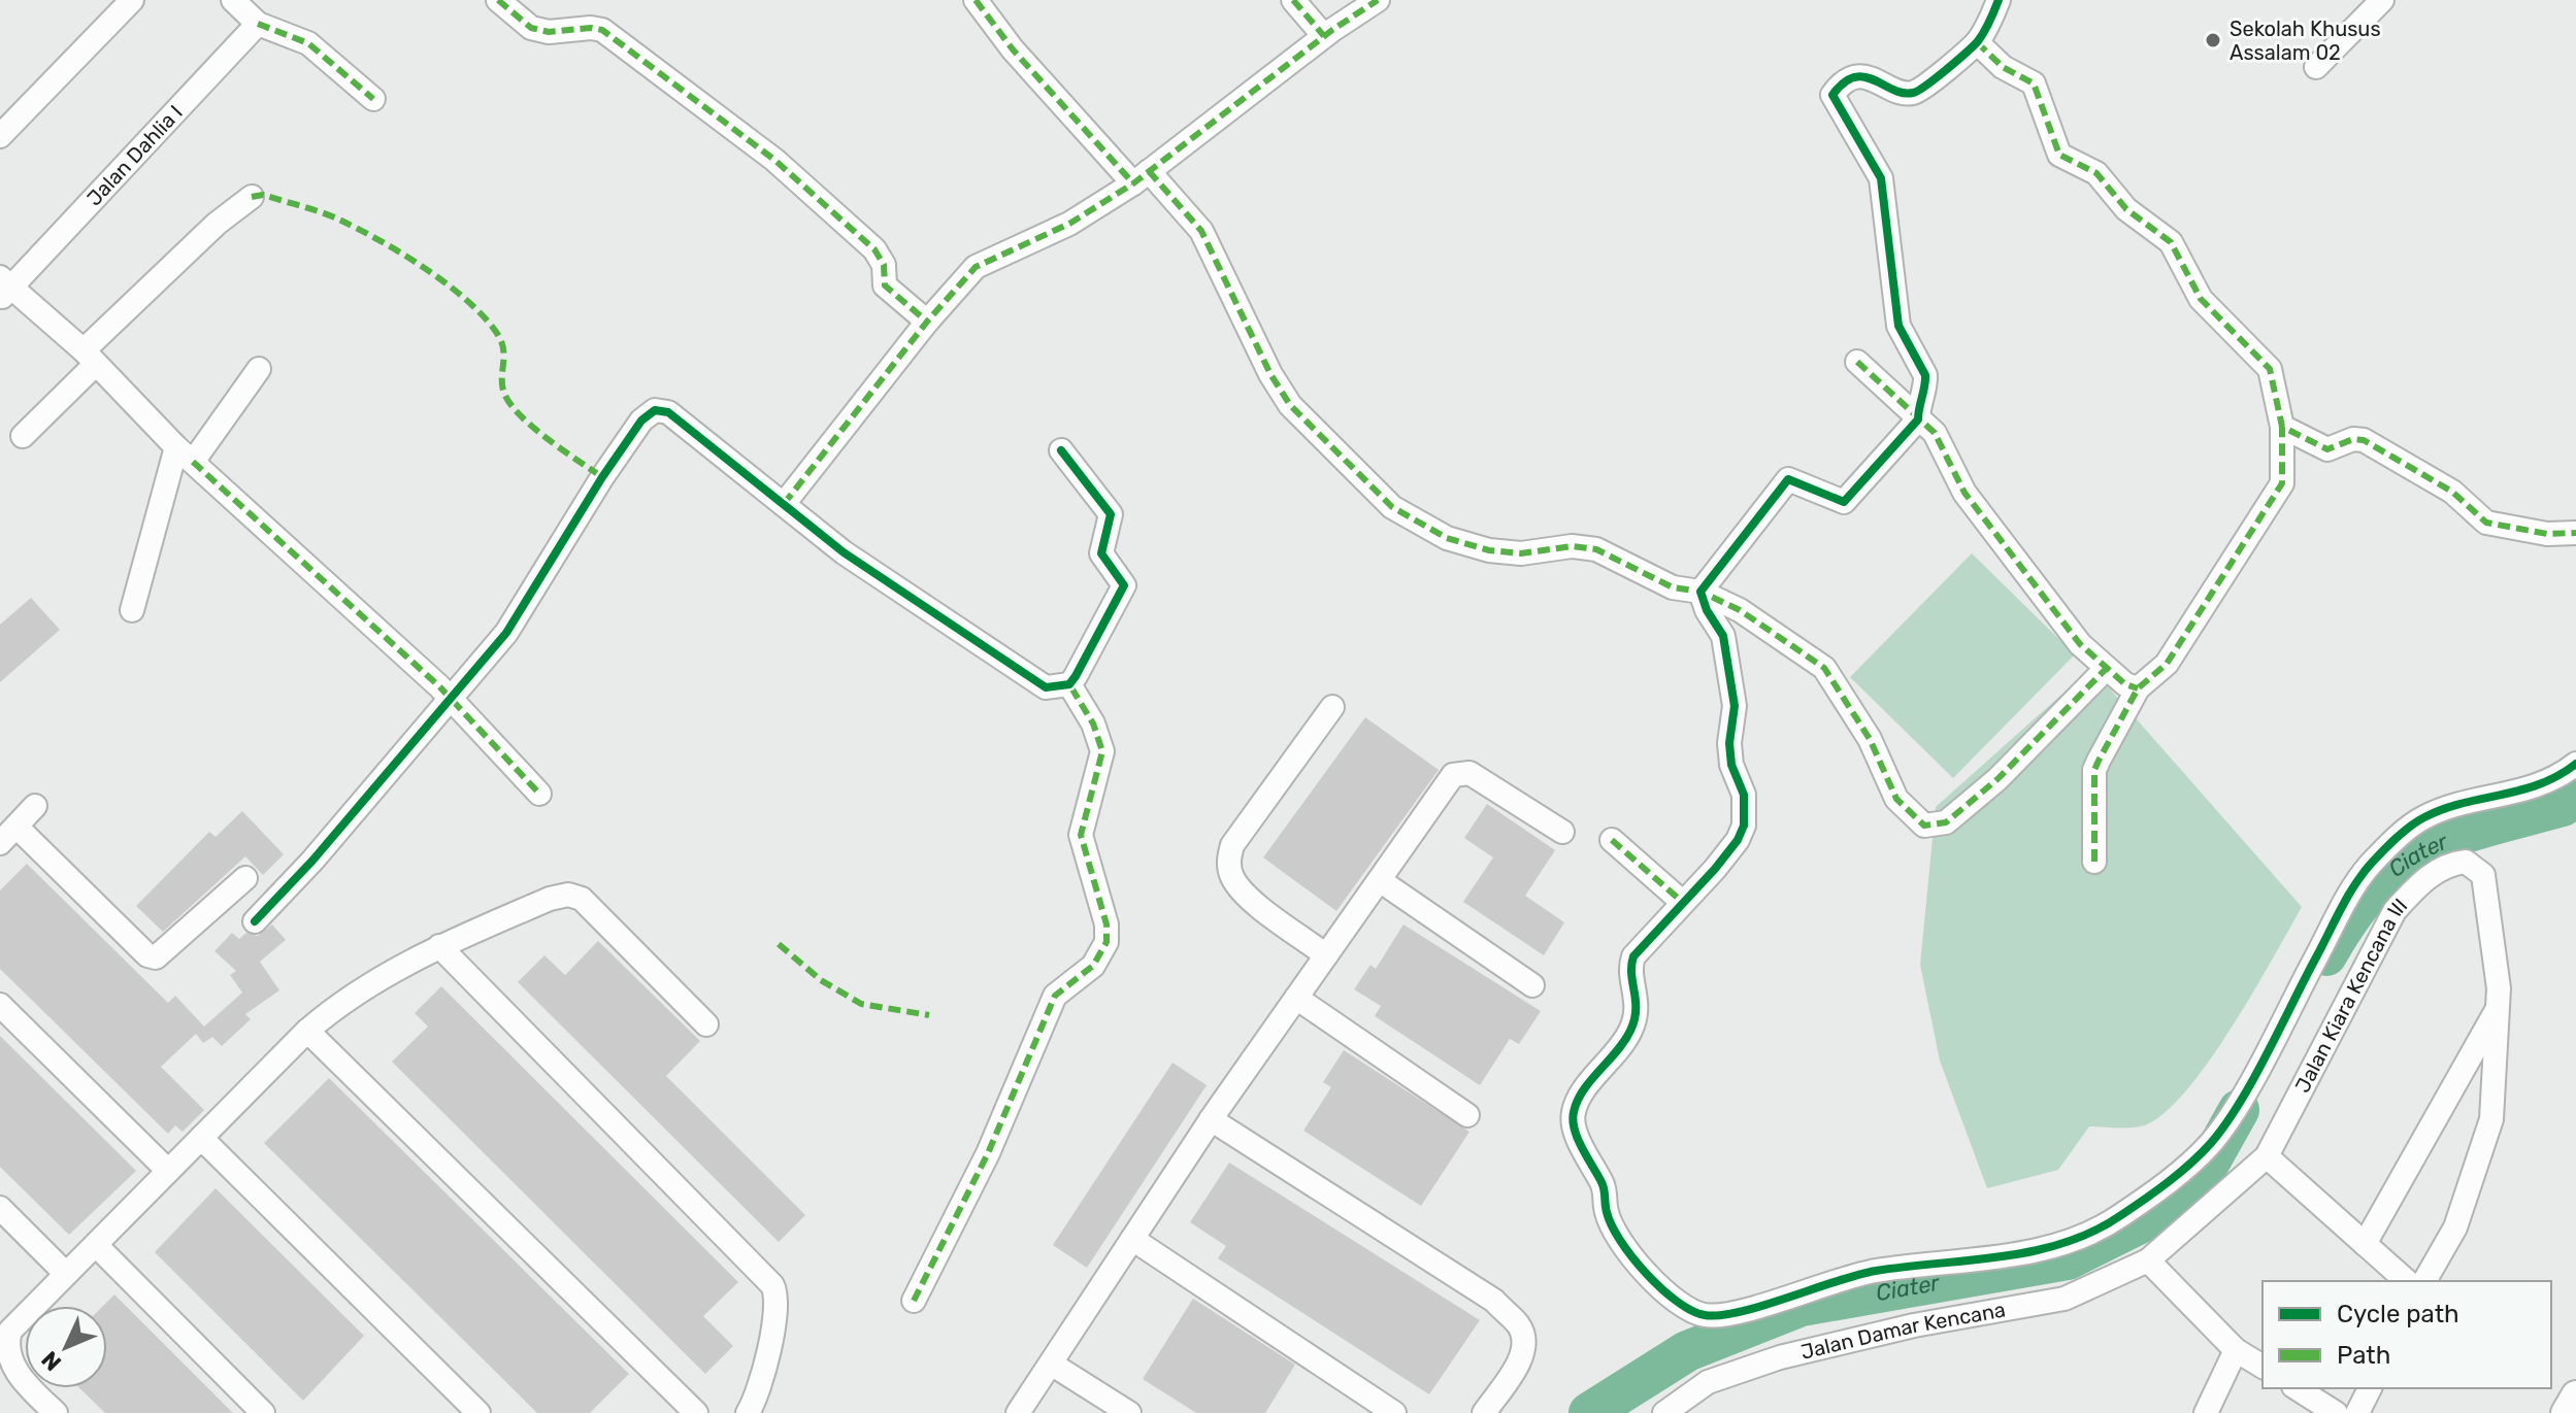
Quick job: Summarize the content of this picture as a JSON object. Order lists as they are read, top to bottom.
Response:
{
  "streets": {
    "street": ["Jalan Dahlia I", "Jalan Kiara Kencana III", "Jalan Damar Kencana"]
  },
  "crossings": [
    ["Jalan Kiara Kencana III", "Jalan Damar Kencana"]
  ],
  "water": ["Ciater"],
  "places": ["Sekolah Khusus Assalam 02"],
  "legend": ["Cycle path", "Path"],
  "north": "bottom left"
}
